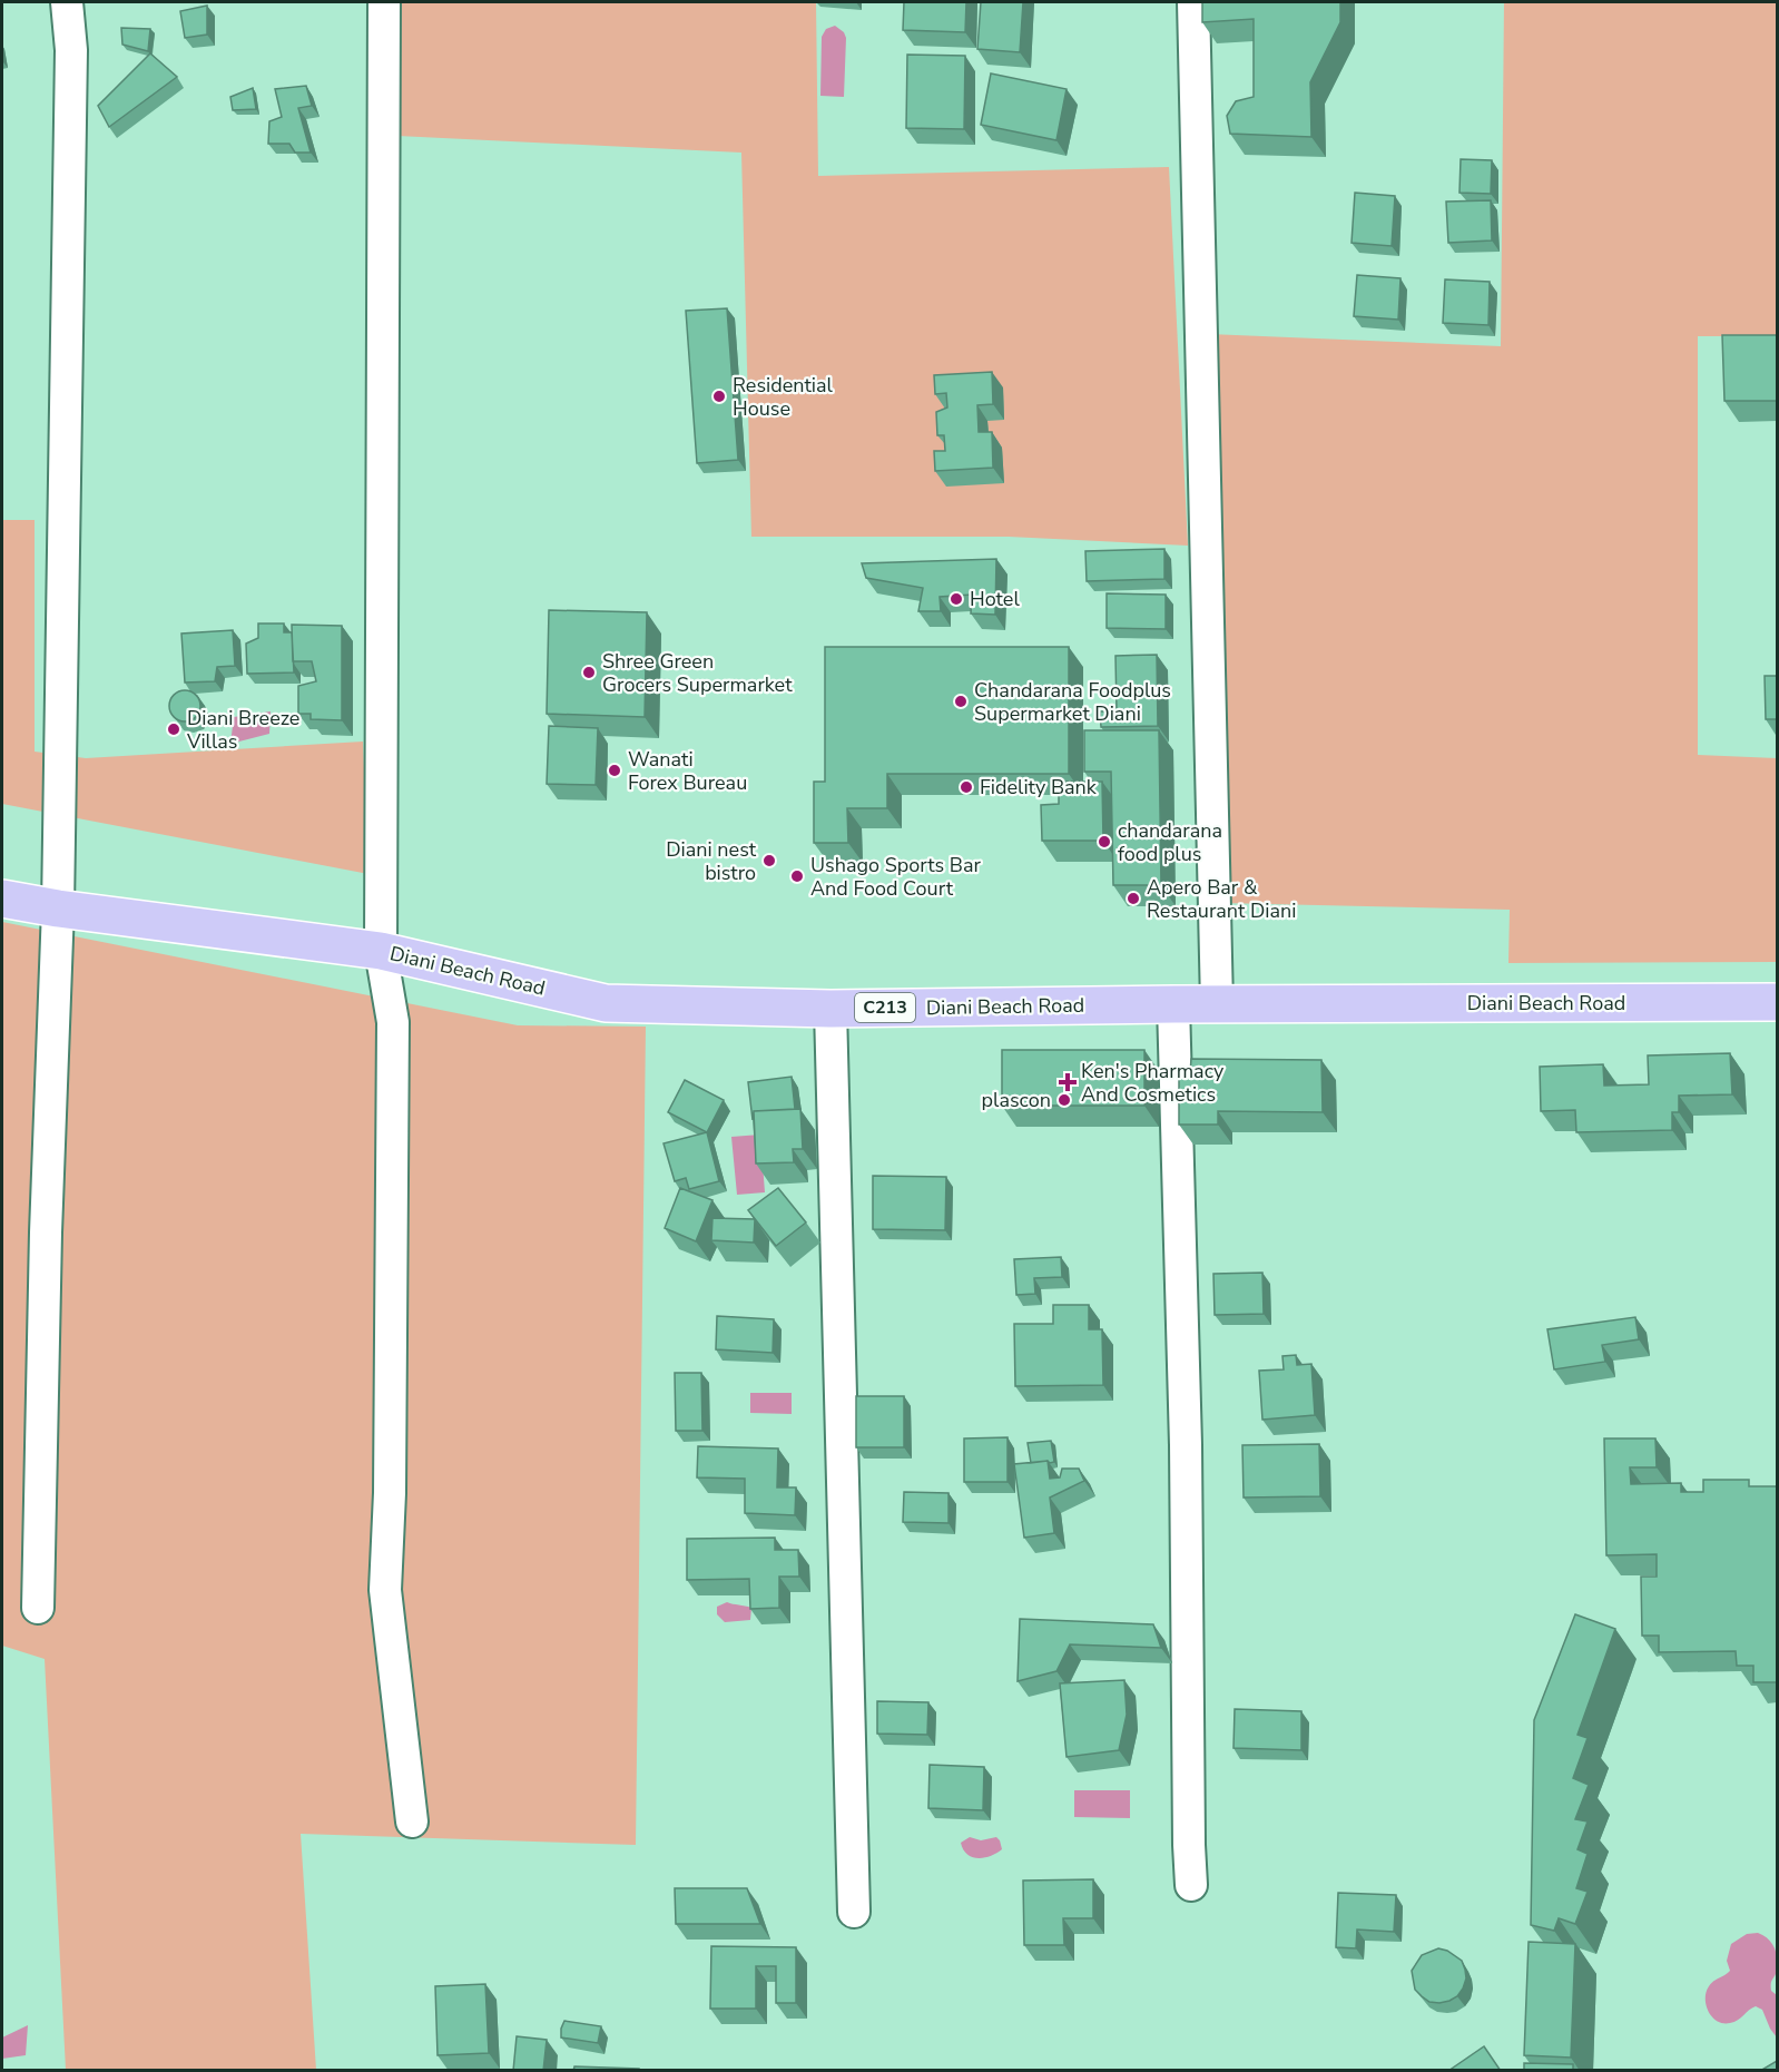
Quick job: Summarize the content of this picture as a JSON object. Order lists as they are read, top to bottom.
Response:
{
  "streets": {
    "main road": ["Diani Beach Road", "C213"]
  },
  "places": {
    "other": [
      "Residential House",
      "Hotel",
      "Shree Green Grocers Supermarket",
      "Chandarana Foodplus Supermarket Diani",
      "Diani Breeze Villas",
      "Wanati Forex Bureau",
      "Fidelity Bank",
      "chandarana food plus",
      "Diani nest bistro",
      "Ushago Sports Bar And Food Court",
      "Apero Bar & Restaurant Diani",
      "plascon"
    ],
    "health": ["Ken's Pharmacy And Cosmetics"]
  }
}
